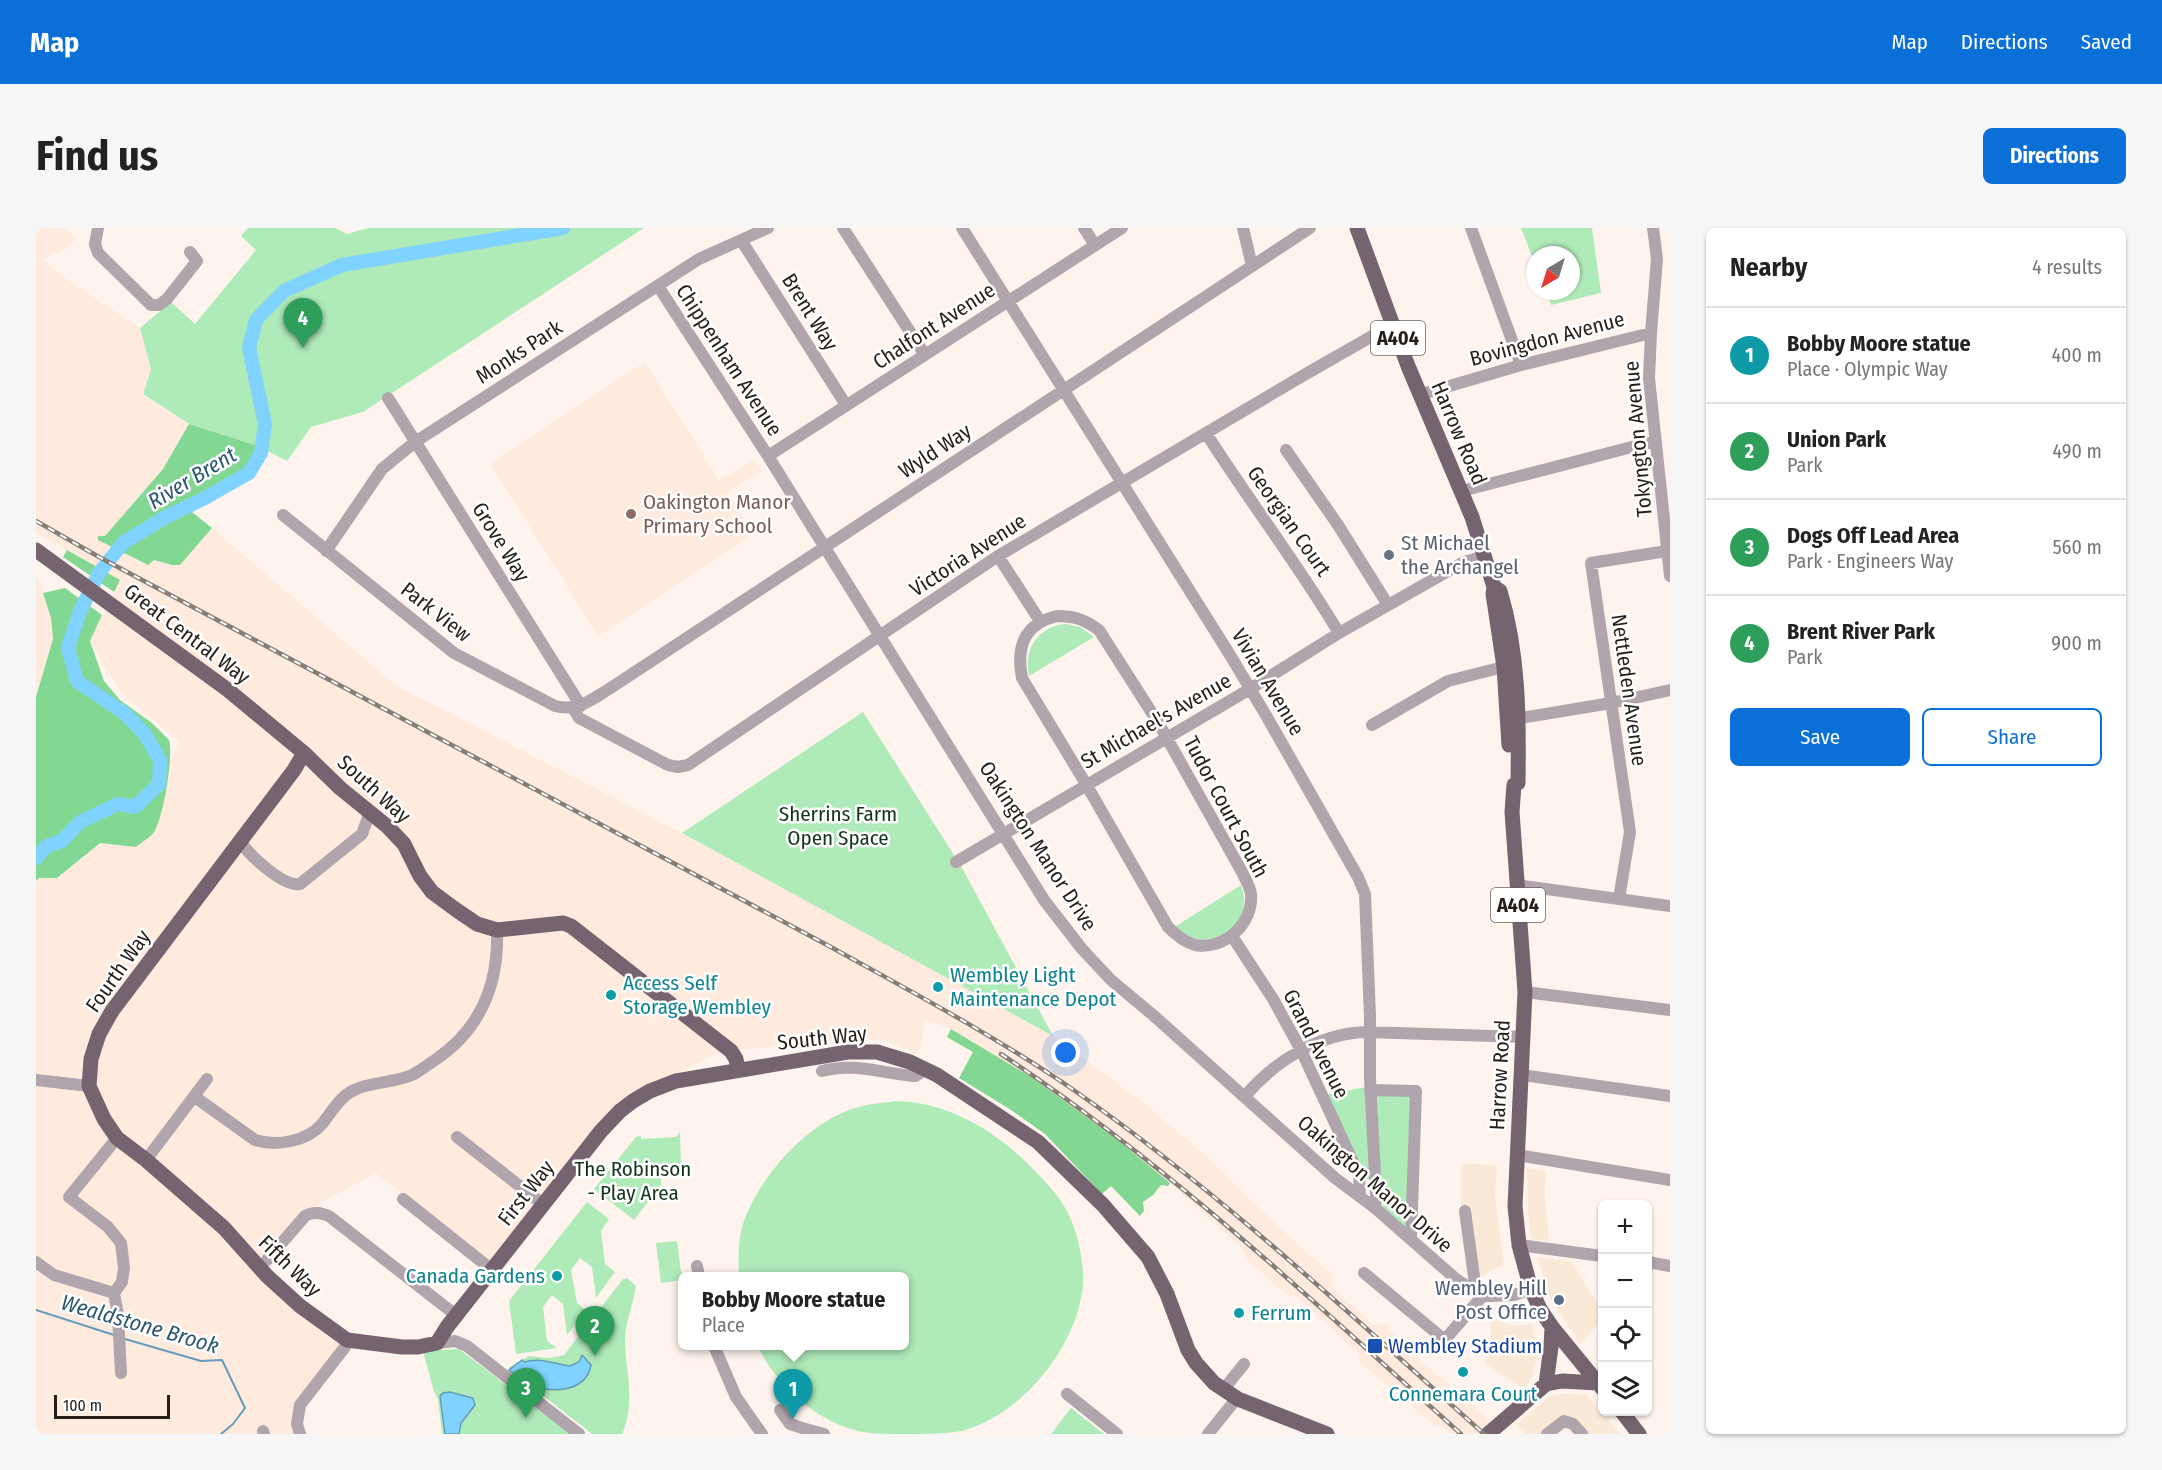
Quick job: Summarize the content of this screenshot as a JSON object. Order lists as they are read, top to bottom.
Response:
{
  "streets": {
    "main road": [
      "A404",
      "Harrow Road",
      "Great Central Way",
      "South Way",
      "Fourth Way",
      "First Way",
      "Fifth Way"
    ],
    "street": [
      "Brent Way",
      "Chalfont Avenue",
      "Bovingdon Avenue",
      "Monks Park",
      "Chippenham Avenue",
      "Tokyngton Avenue",
      "Wyld Way",
      "Georgian Court",
      "Grove Way",
      "Victoria Avenue",
      "Park View",
      "Vivian Avenue",
      "Nettleden Avenue",
      "St Michael's Avenue",
      "Tudor Court South",
      "Oakington Manor Drive",
      "Grand Avenue"
    ]
  },
  "crossings": [
    ["Brent Way", "Chalfont Avenue"],
    ["Brent Way", "Monks Park"],
    ["Chalfont Avenue", "Chippenham Avenue"],
    ["Chalfont Avenue", "Vivian Avenue"],
    ["Chalfont Avenue", "Oakington Manor Drive"],
    ["Bovingdon Avenue", "Harrow Road"],
    ["Bovingdon Avenue", "Tokyngton Avenue"],
    ["Monks Park", "Chippenham Avenue"],
    ["Monks Park", "Grove Way"],
    ["Monks Park", "Park View"],
    ["Chippenham Avenue", "Oakington Manor Drive"],
    ["Harrow Road", "Victoria Avenue"],
    ["Harrow Road", "St Michael's Avenue"],
    ["Tokyngton Avenue", "Nettleden Avenue"],
    ["Wyld Way", "Grove Way"],
    ["Wyld Way", "Victoria Avenue"],
    ["Wyld Way", "Park View"],
    ["Wyld Way", "Vivian Avenue"],
    ["Wyld Way", "Oakington Manor Drive"],
    ["Georgian Court", "Victoria Avenue"],
    ["Georgian Court", "St Michael's Avenue"],
    ["Grove Way", "Victoria Avenue"],
    ["Grove Way", "Park View"],
    ["Victoria Avenue", "Park View"],
    ["Victoria Avenue", "Vivian Avenue"],
    ["Victoria Avenue", "Oakington Manor Drive"],
    ["Great Central Way", "South Way"],
    ["Vivian Avenue", "St Michael's Avenue"],
    ["Vivian Avenue", "Oakington Manor Drive"],
    ["St Michael's Avenue", "Tudor Court South"],
    ["St Michael's Avenue", "Oakington Manor Drive"],
    ["South Way", "Fourth Way"],
    ["South Way", "First Way"],
    ["Tudor Court South", "Grand Avenue"],
    ["Oakington Manor Drive", "Grand Avenue"],
    ["Fourth Way", "Fifth Way"]
  ],
  "water": ["River Brent", "Wealdstone Brook"],
  "parks": ["Sherrins Farm Open Space", "The Robinson - Play Area"],
  "places": {
    "other": [
      "Oakington Manor Primary School",
      "St Michael the Archangel",
      "Wembley Light Maintenance Depot",
      "Access Self Storage Wembley",
      "Canada Gardens",
      "Wembley Hill Post Office",
      "Ferrum",
      "Connemara Court"
    ],
    "transit": ["Wembley Stadium"]
  },
  "scale_bar": "100 m",
  "north": "bottom left",
  "page": {
    "header": "Map",
    "nav": ["Map", "Directions", "Saved"],
    "buttons": [
      "Directions",
      ["Save", "Share"]
    ],
    "title": "Find us",
    "heading": ["Nearby", "4 results"],
    "pins": [
      "4",
      "2",
      "3",
      "1"
    ],
    "list": [
      {
        "mark": "1",
        "name": "Bobby Moore statue",
        "note": "Place · Olympic Way",
        "value": "400 m"
      },
      {
        "mark": "2",
        "name": "Union Park",
        "note": "Park",
        "value": "490 m"
      },
      {
        "mark": "3",
        "name": "Dogs Off Lead Area",
        "note": "Park · Engineers Way",
        "value": "560 m"
      },
      {
        "mark": "4",
        "name": "Brent River Park",
        "note": "Park",
        "value": "900 m"
      }
    ],
    "map_buttons": ["+", "−"],
    "popup": ["Bobby Moore statue", "Place"],
    "scale": "100 m"
  }
}
